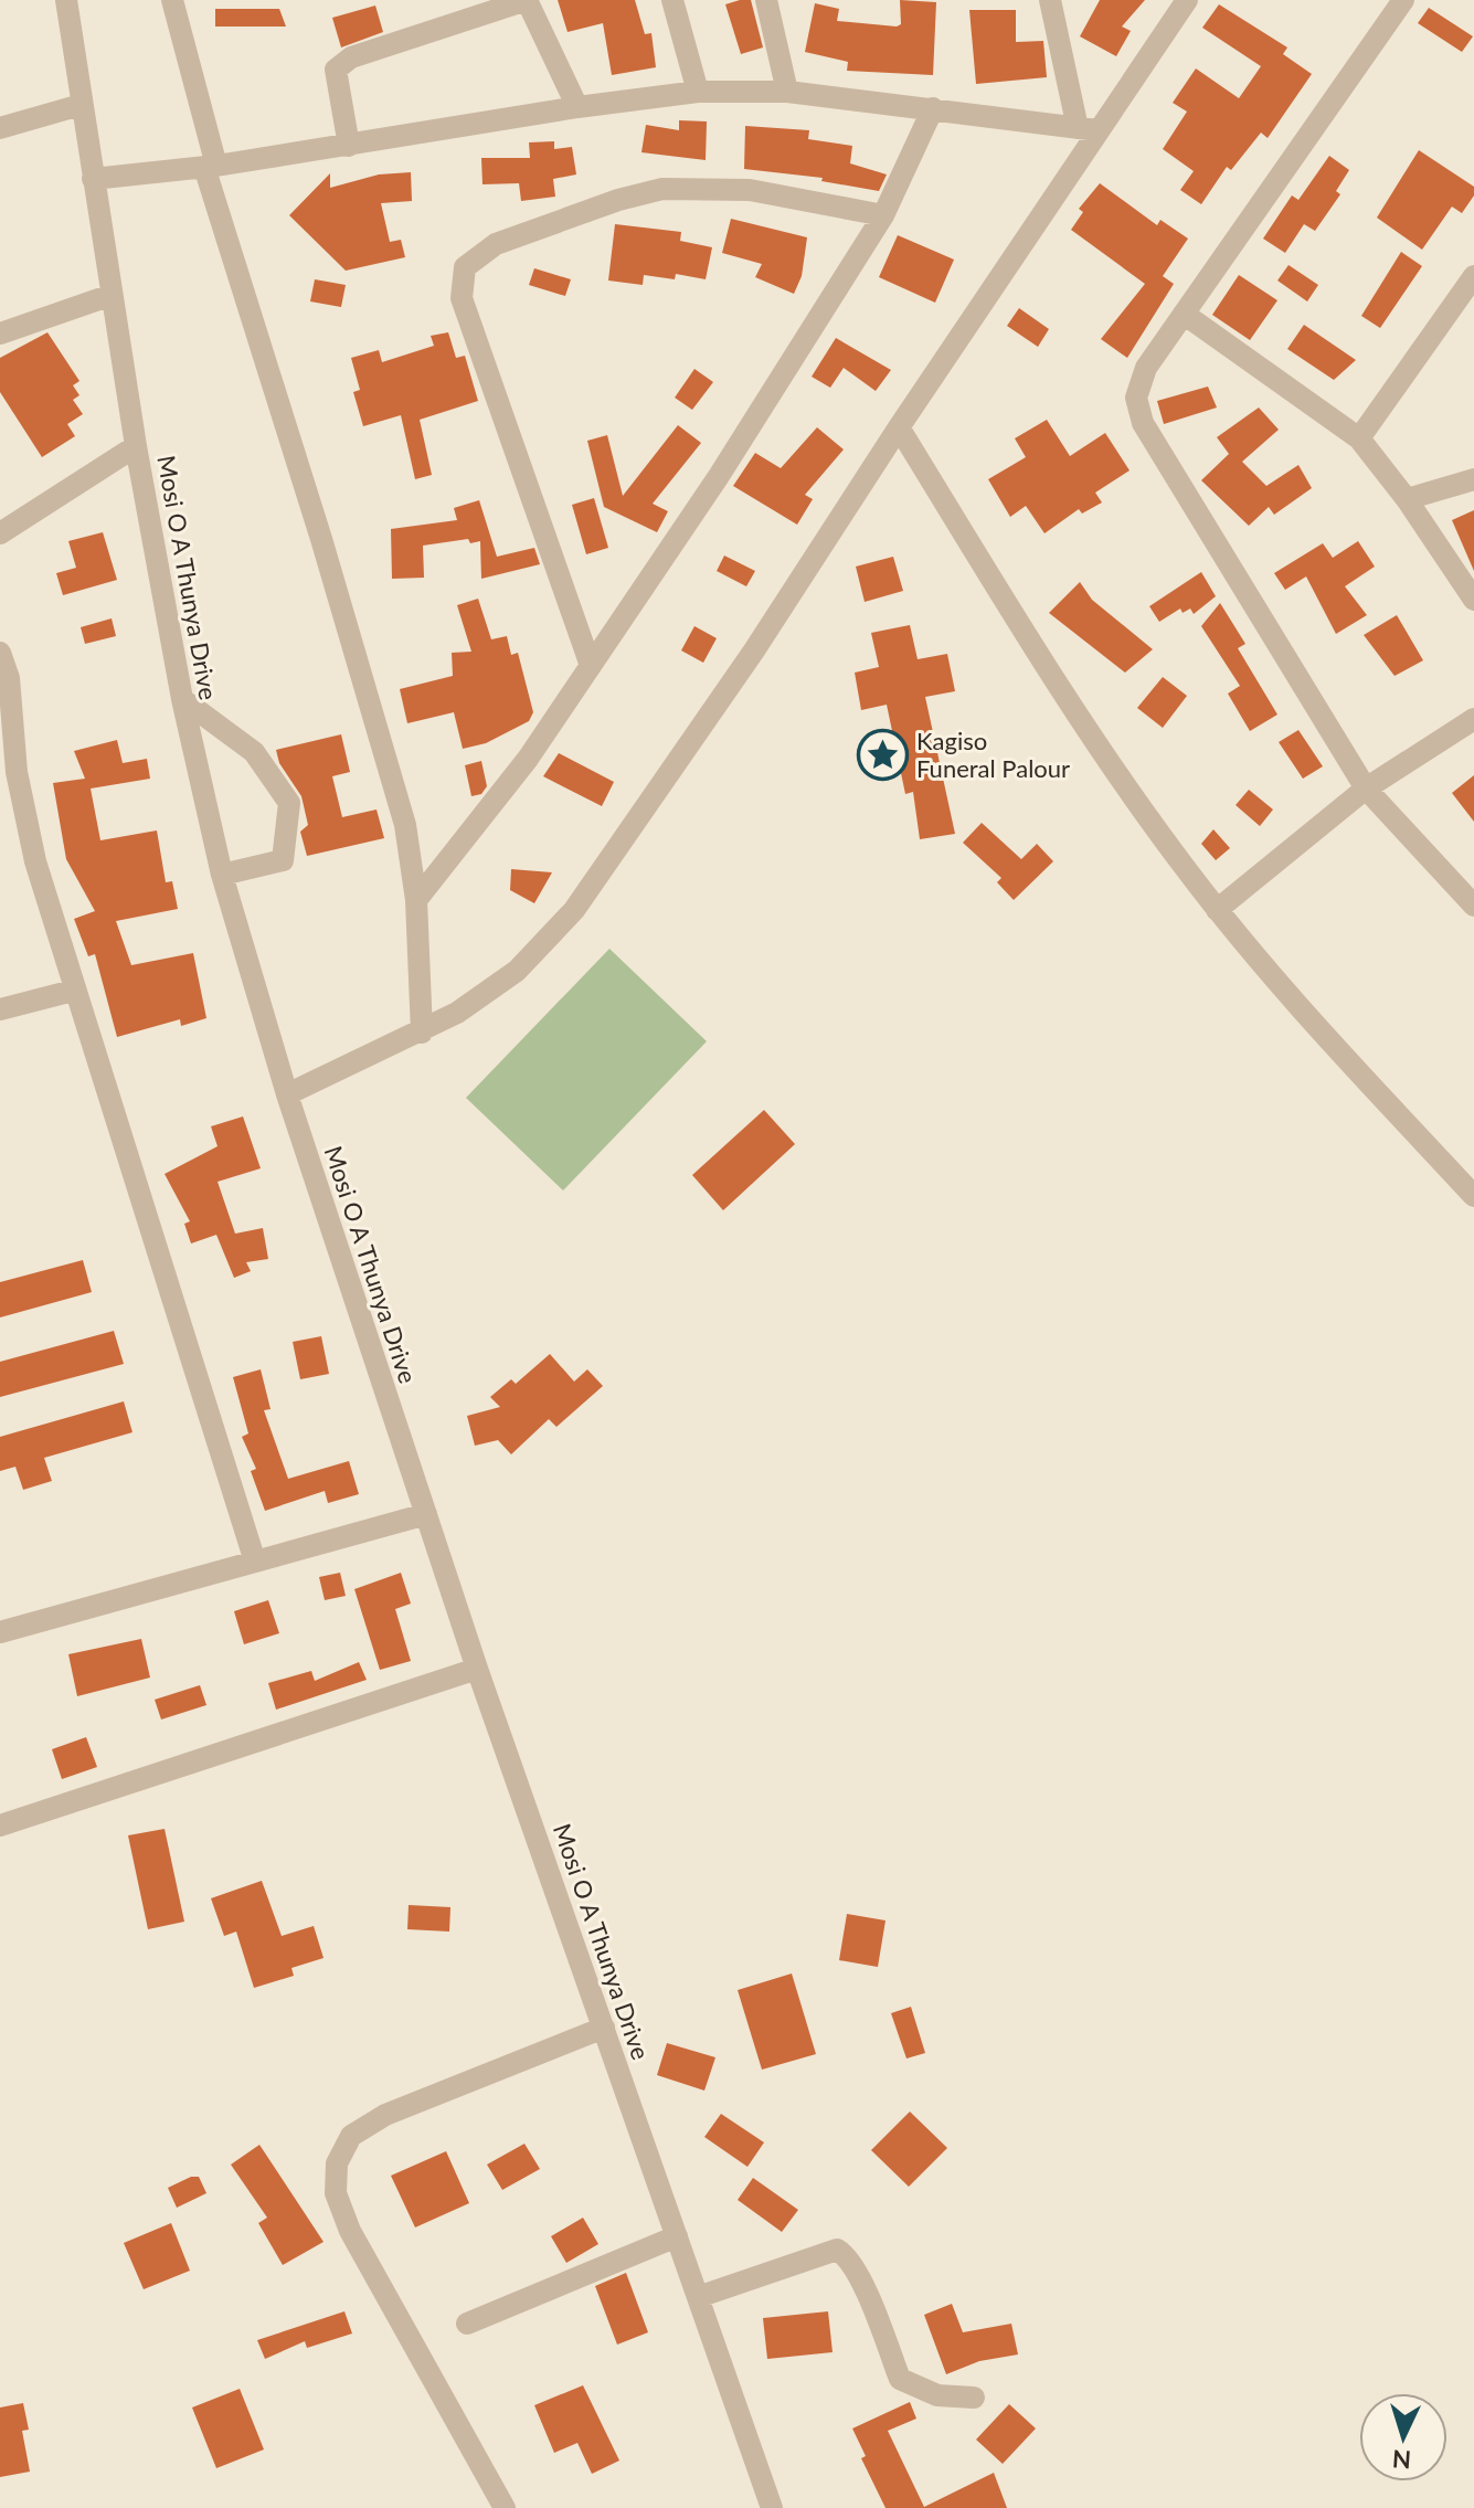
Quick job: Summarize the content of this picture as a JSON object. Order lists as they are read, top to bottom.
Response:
{
  "streets": {
    "street": ["Mosi O A Thunya Drive"]
  },
  "places": {
    "place": ["Kagiso Funeral Palour"]
  },
  "north": "bottom"
}
